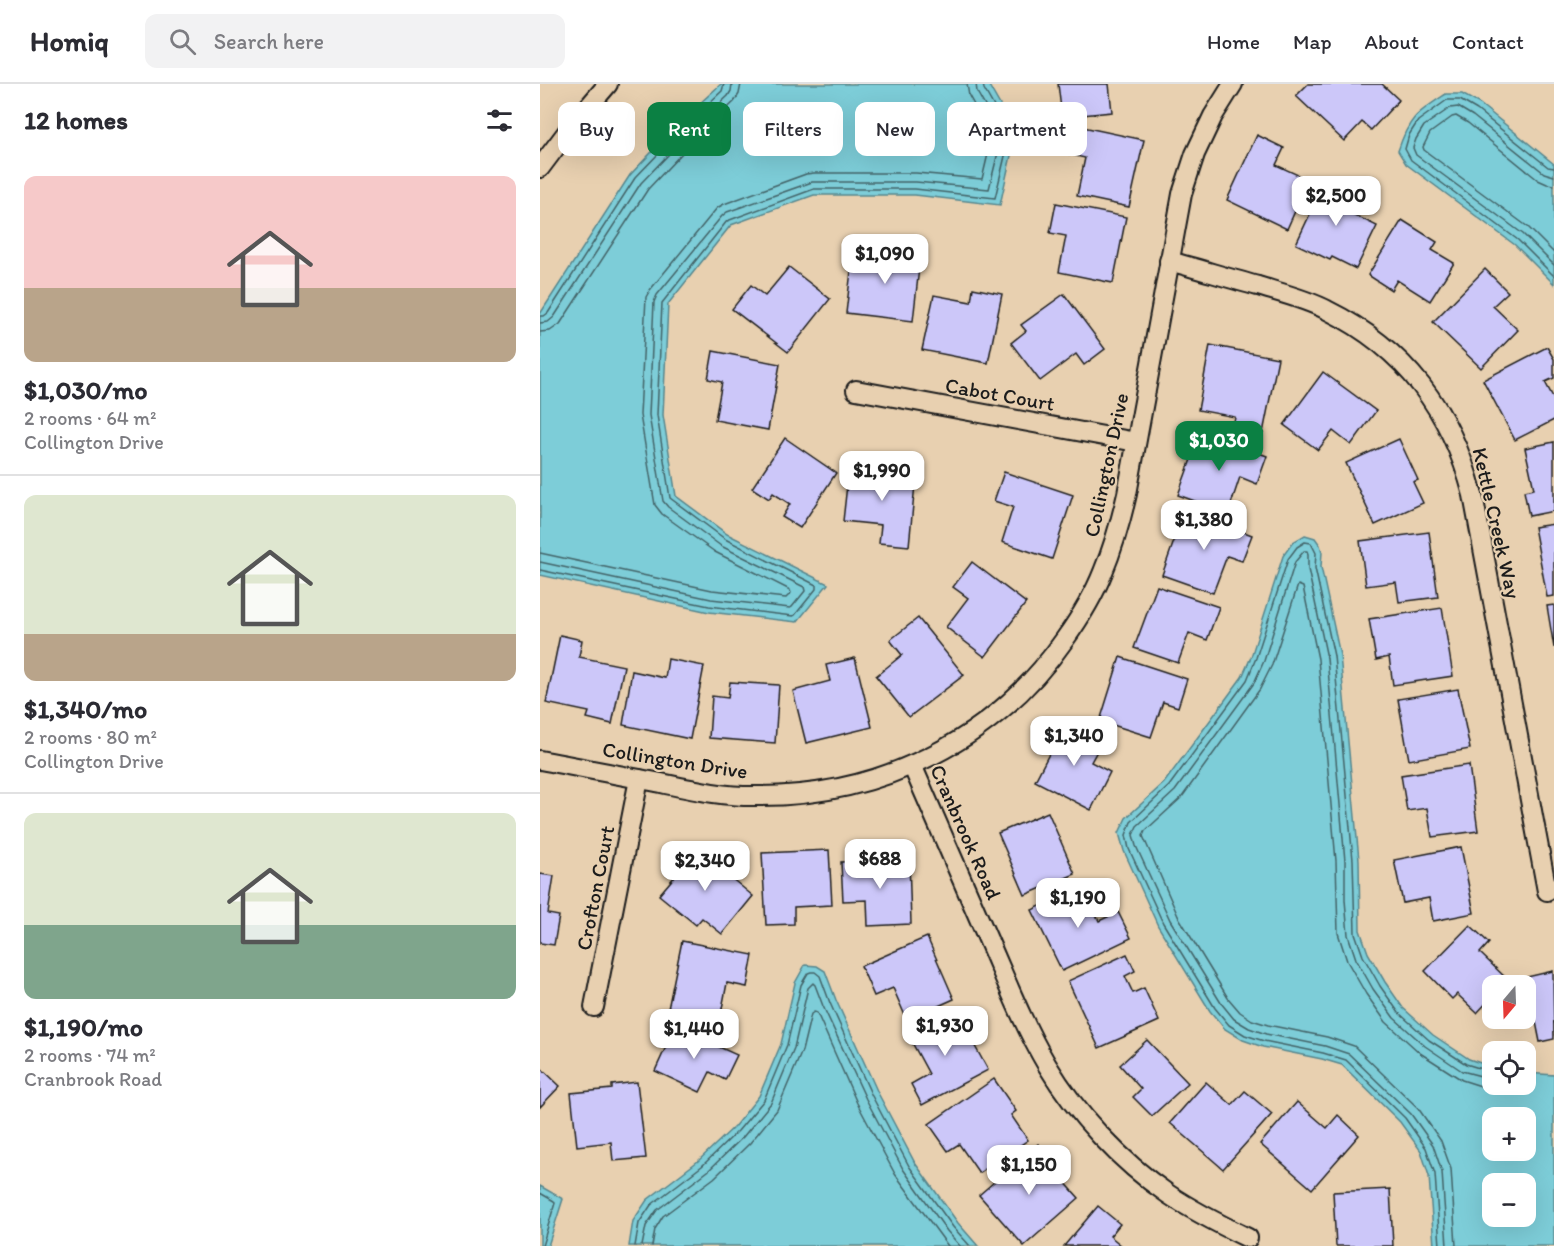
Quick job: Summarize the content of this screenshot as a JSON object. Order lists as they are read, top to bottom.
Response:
{
  "streets": {
    "street": [
      "Cabot Court",
      "Collington Drive",
      "Kettle Creek Way",
      "Cranbrook Road",
      "Crofton Court"
    ]
  },
  "crossings": [
    ["Cabot Court", "Collington Drive"],
    ["Collington Drive", "Kettle Creek Way"],
    ["Collington Drive", "Cranbrook Road"],
    ["Collington Drive", "Crofton Court"]
  ],
  "north": "bottom",
  "page": {
    "header": "Homiq",
    "search": "Search here",
    "nav": [
      "Home",
      "Map",
      "About",
      "Contact"
    ],
    "heading": "12 homes",
    "chip": [
      "Buy",
      "Rent",
      "Filters",
      "New",
      "Apartment"
    ],
    "list": [
      {
        "name": "$1,030/mo",
        "note": "2 rooms · 64 m² · Collington Drive"
      },
      {
        "name": "$1,340/mo",
        "note": "2 rooms · 80 m² · Collington Drive"
      },
      {
        "name": "$1,190/mo",
        "note": "2 rooms · 74 m² · Cranbrook Road"
      }
    ],
    "price": [
      "$2,500",
      "$1,090",
      "$1,030",
      "$1,990",
      "$1,380",
      "$1,340",
      "$688",
      "$2,340",
      "$1,190",
      "$1,930",
      "$1,440",
      "$1,150"
    ],
    "map_buttons": ["+", "−"]
  }
}
